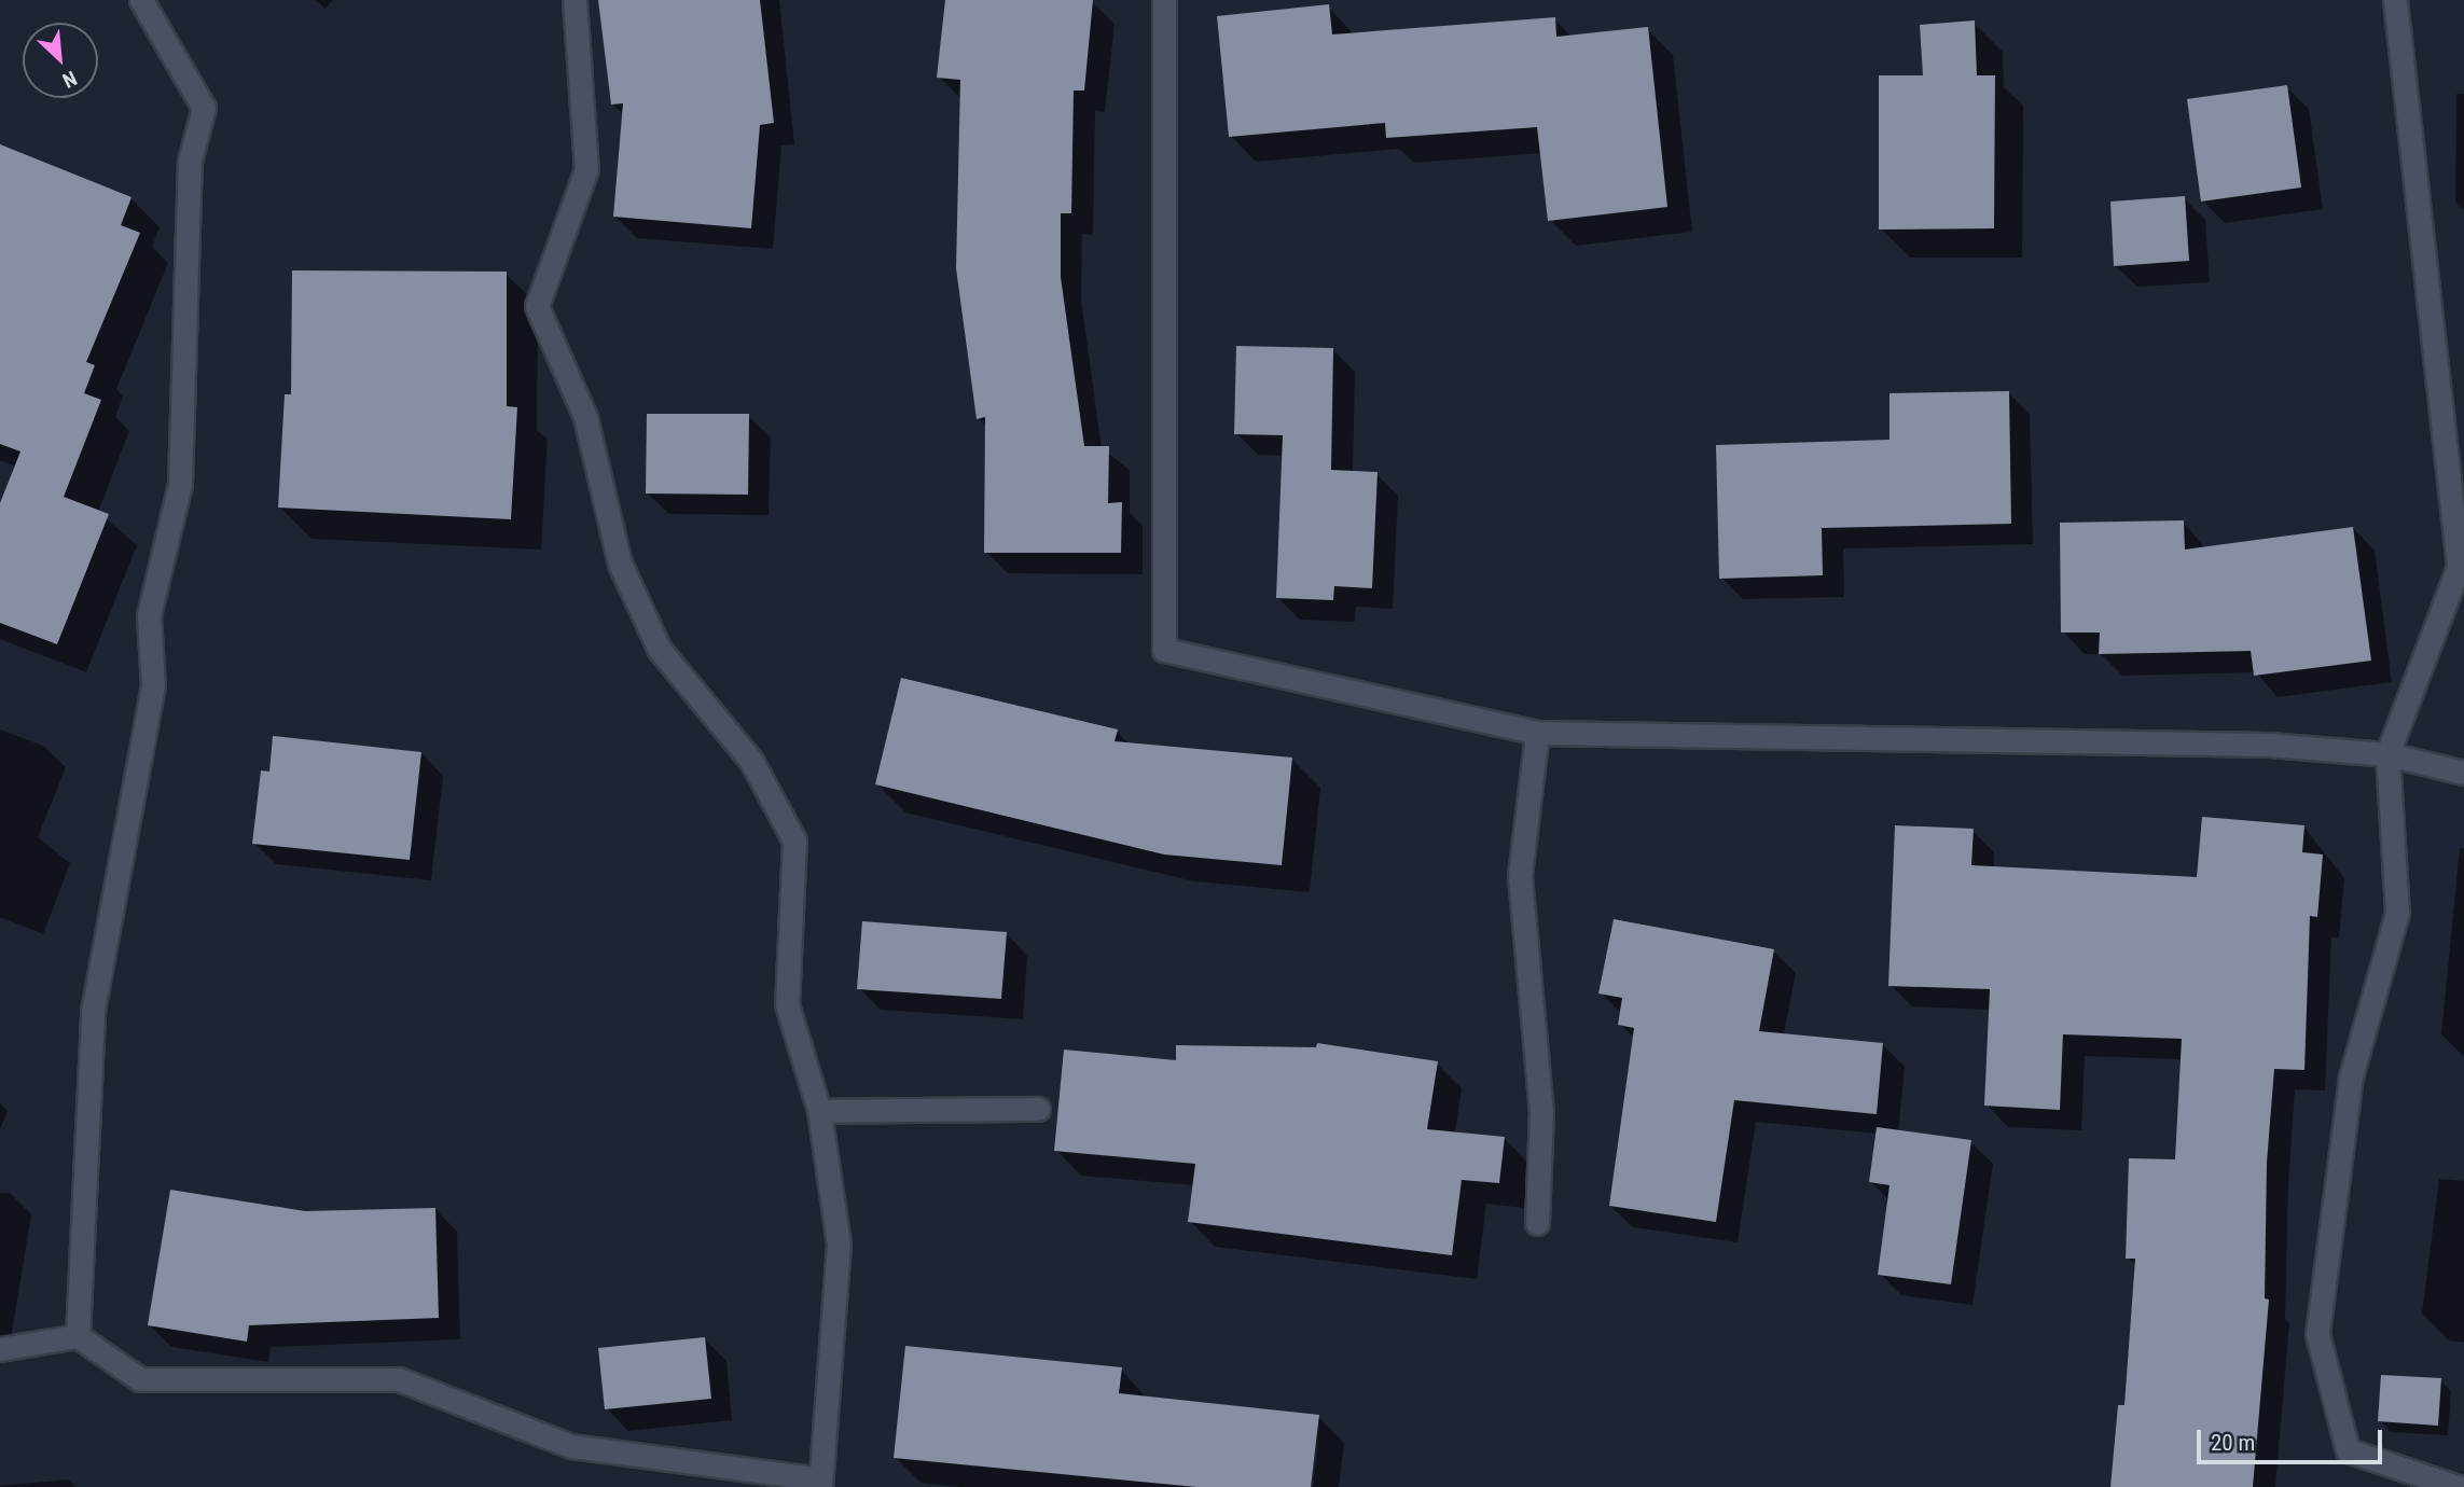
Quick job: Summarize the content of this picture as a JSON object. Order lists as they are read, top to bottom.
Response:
{
  "scale_bar": "20 m",
  "north": "bottom right"
}
